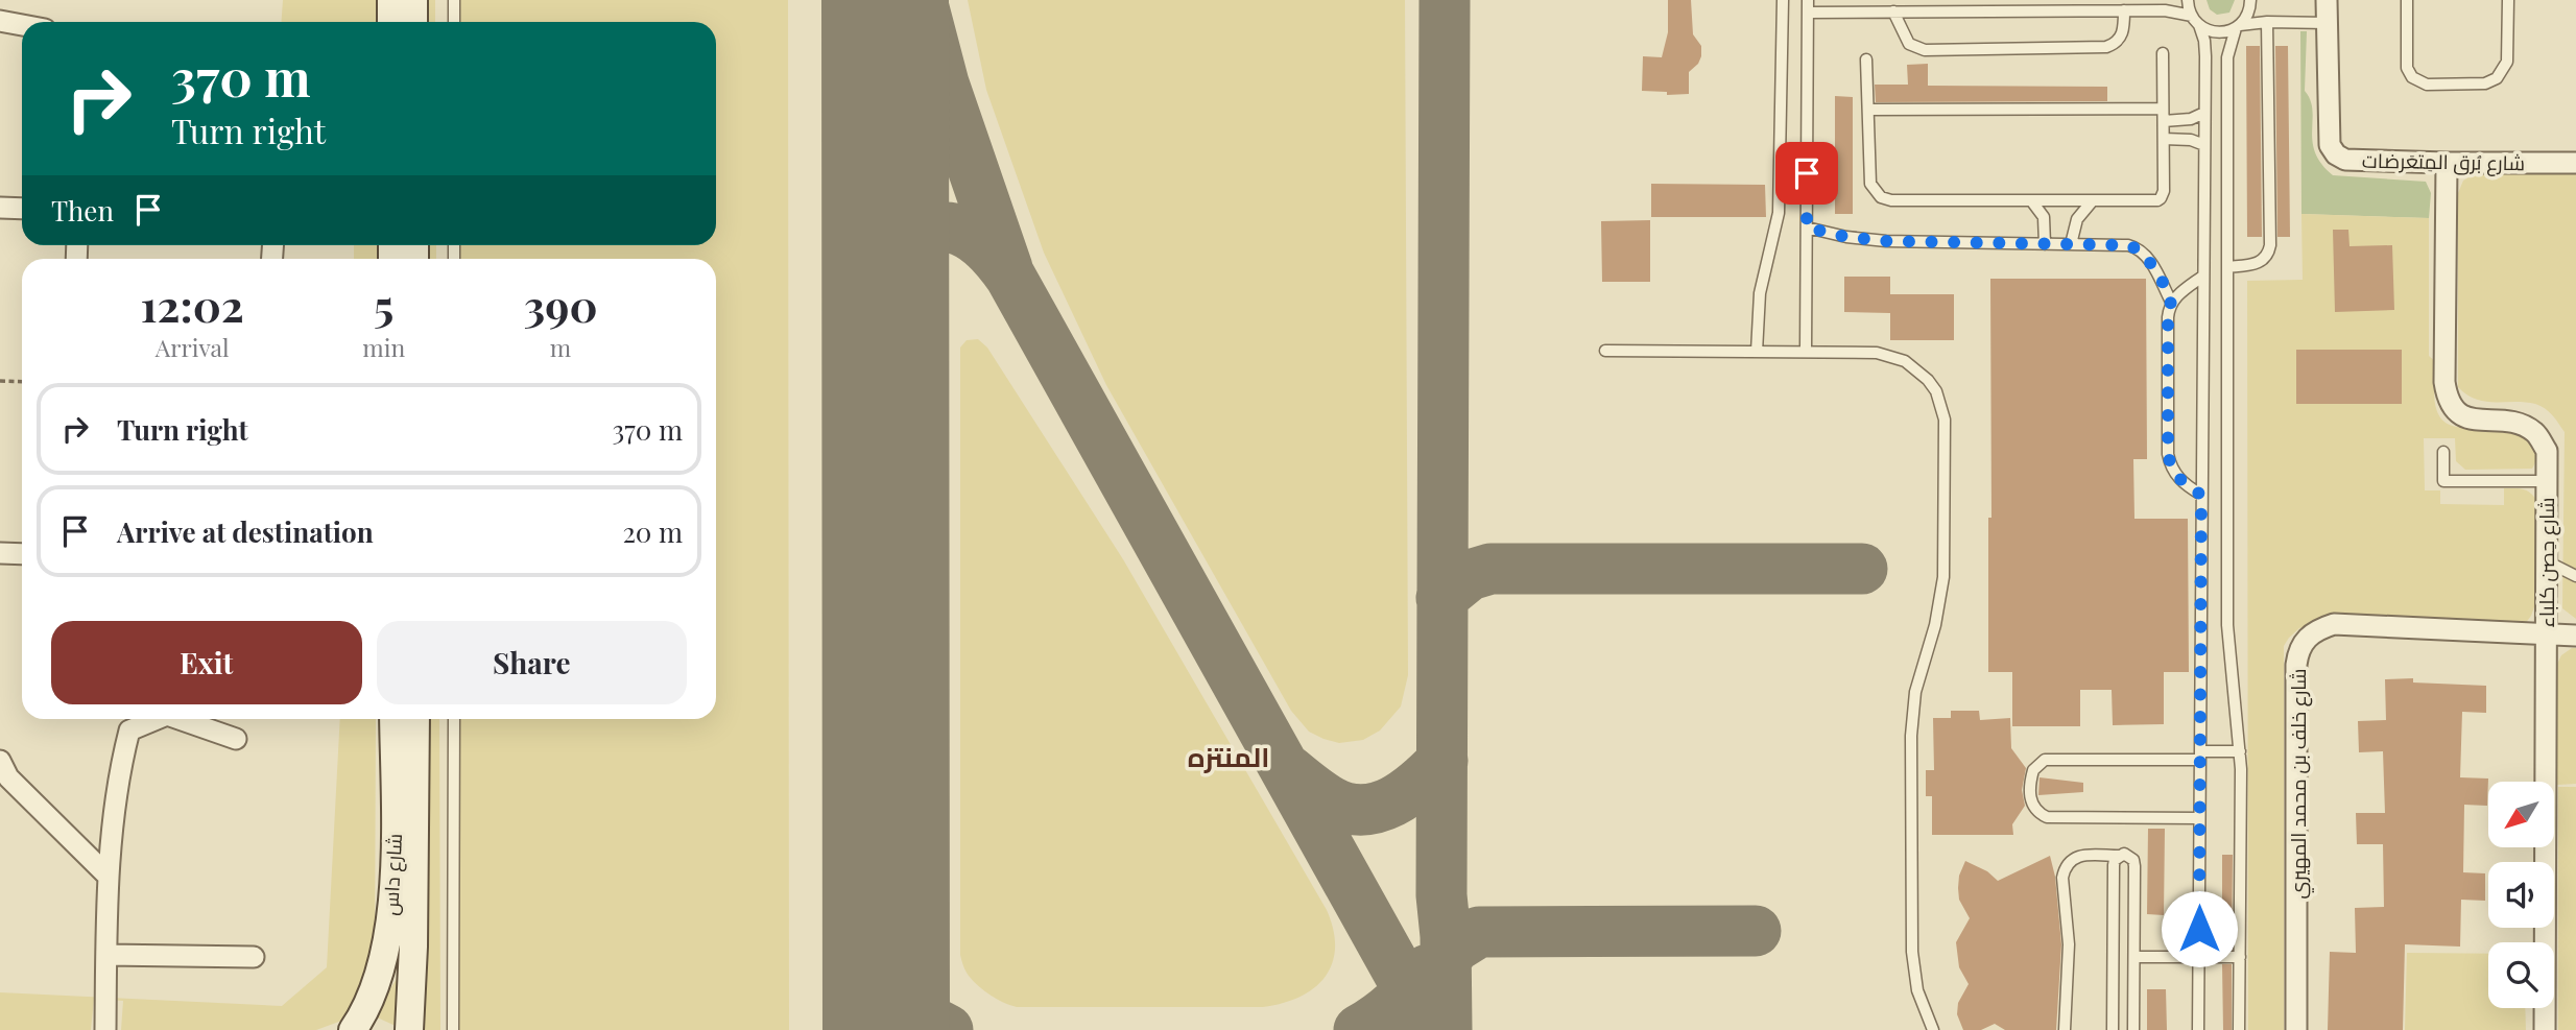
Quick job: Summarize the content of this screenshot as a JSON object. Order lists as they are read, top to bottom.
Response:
{
  "streets": {
    "street": [
      "شارع بُرق المِتعَرضات",
      "شارع حِصن كلباء",
      "شارع خلف بن محمد المهيري",
      "شارع داس"
    ]
  },
  "crossings": [
    ["شارع بُرق المِتعَرضات", "شارع حِصن كلباء"],
    ["شارع حِصن كلباء", "شارع خلف بن محمد المهيري"]
  ],
  "districts": ["المنتزه"],
  "north": "bottom left",
  "page": {
    "turn": ["370 m", "Turn right"],
    "then": "Then",
    "eta": [
      "12:02",
      "Arrival",
      "5",
      "min",
      "390",
      "m"
    ],
    "list": [
      {
        "name": "Turn right",
        "value": "370 m"
      },
      {
        "name": "Arrive at destination",
        "value": "20 m"
      }
    ],
    "buttons": ["Exit", "Share"]
  }
}
